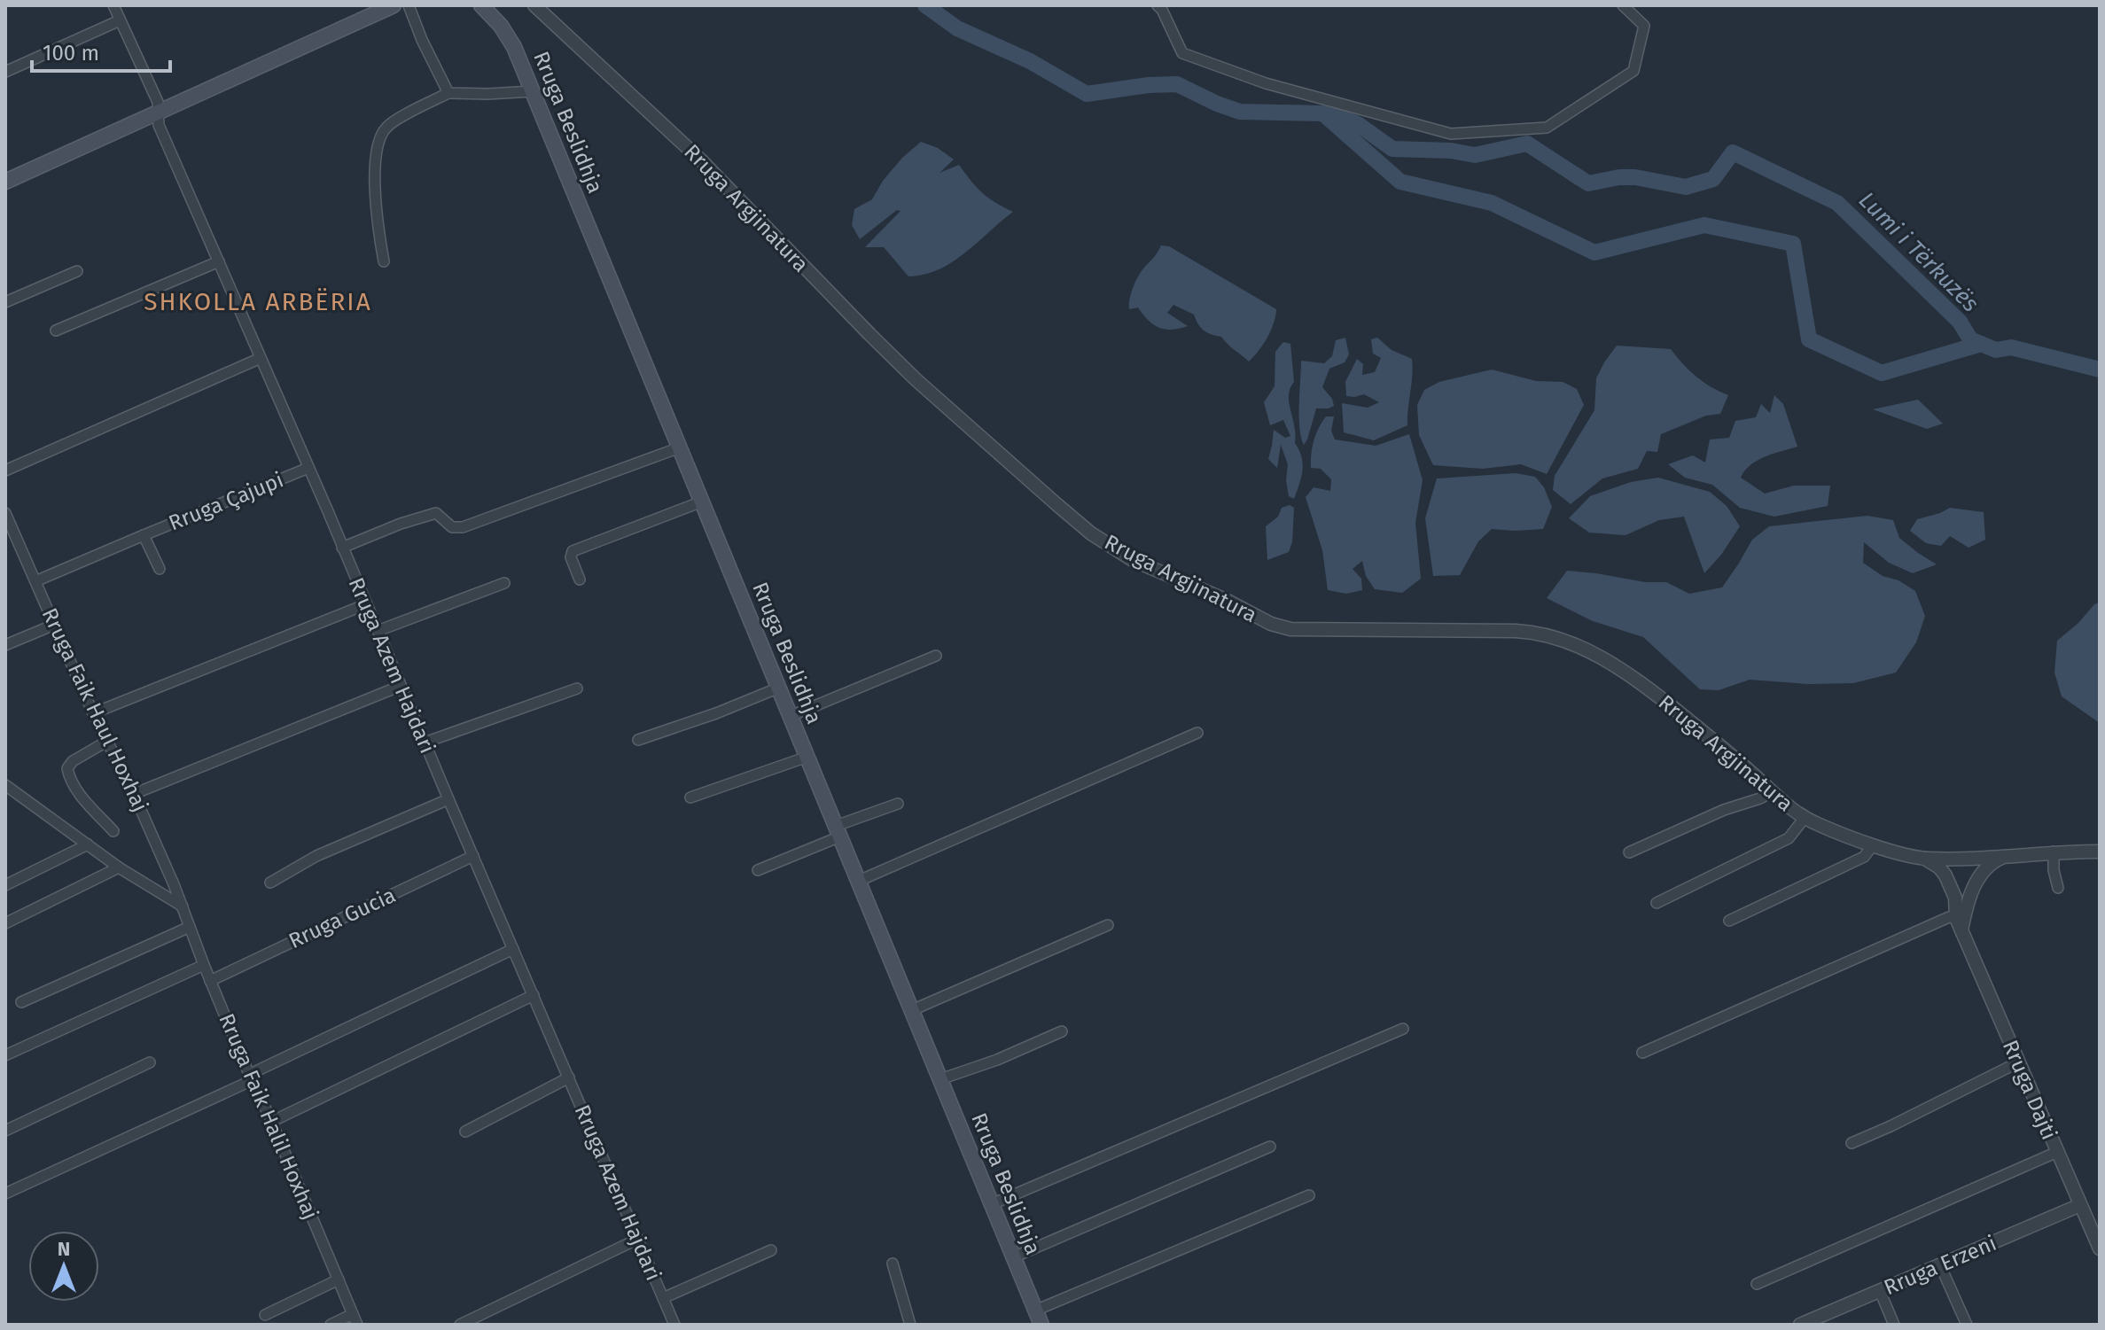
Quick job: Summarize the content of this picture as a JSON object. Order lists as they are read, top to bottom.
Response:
{
  "streets": {
    "main road": ["Rruga Beslidhja"],
    "street": [
      "Rruga Argjinatura",
      "Rruga Çajupi",
      "Rruga Azem Hajdari",
      "Rruga Faik Haul Hoxhaj",
      "Rruga Gucia",
      "Rruga Dajti",
      "Rruga Faik Halil Hoxhaj",
      "Rruga Erzeni"
    ]
  },
  "crossings": [
    ["Rruga Çajupi", "Rruga Azem Hajdari"],
    ["Rruga Çajupi", "Rruga Faik Haul Hoxhaj"],
    ["Rruga Azem Hajdari", "Rruga Gucia"],
    ["Rruga Faik Haul Hoxhaj", "Rruga Faik Halil Hoxhaj"],
    ["Rruga Gucia", "Rruga Faik Halil Hoxhaj"],
    ["Rruga Dajti", "Rruga Erzeni"]
  ],
  "districts": ["SHKOLLA ARBËRIA"],
  "water": ["Lumi i Tërkuzës"],
  "scale_bar": "100 m",
  "north": "top"
}
